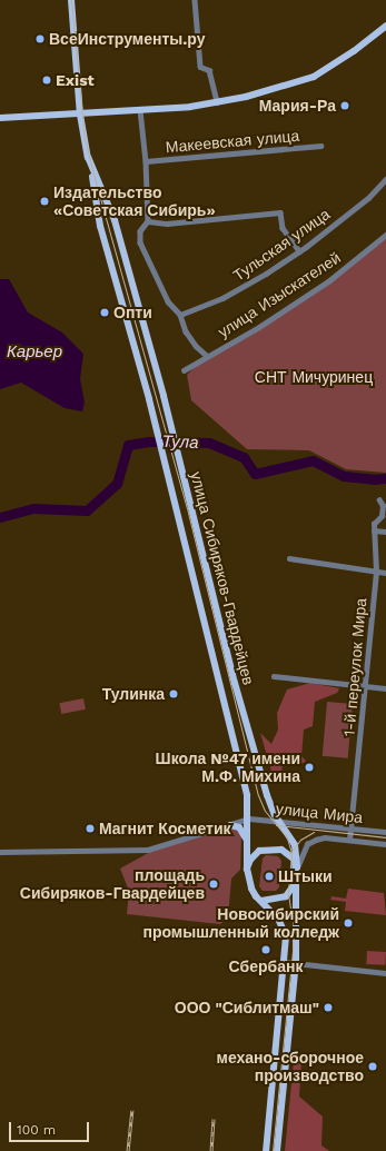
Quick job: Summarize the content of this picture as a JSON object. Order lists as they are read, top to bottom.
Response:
{
  "streets": {
    "main road": ["улица Сибиряков-Гвардейцев"],
    "street": [
      "Макеевская улица",
      "Тульская улица",
      "улица Изыскателей",
      "1-й переулок Мира",
      "улица Мира"
    ]
  },
  "crossings": [
    ["улица Сибиряков-Гвардейцев", "улица Мира"],
    ["1-й переулок Мира", "улица Мира"]
  ],
  "water": ["Карьер", "Тула"],
  "parks": ["СНТ Мичуринец"],
  "places": [
    "ВсеИнструменты.ру",
    "Exist",
    "Мария-Ра",
    "Издательство «Советская Сибирь»",
    "Опти",
    "Тулинка",
    "Школа №47 имени М.Ф. Михина",
    "Магнит Косметик",
    "Штыки",
    "площадь Сибиряков-Гвардейцев",
    "Новосибирский промышленный колледж",
    "Сбербанк",
    "ООО \"Сиблитмаш\"",
    "механо-сборочное производство"
  ],
  "scale_bar": "100 m"
}
